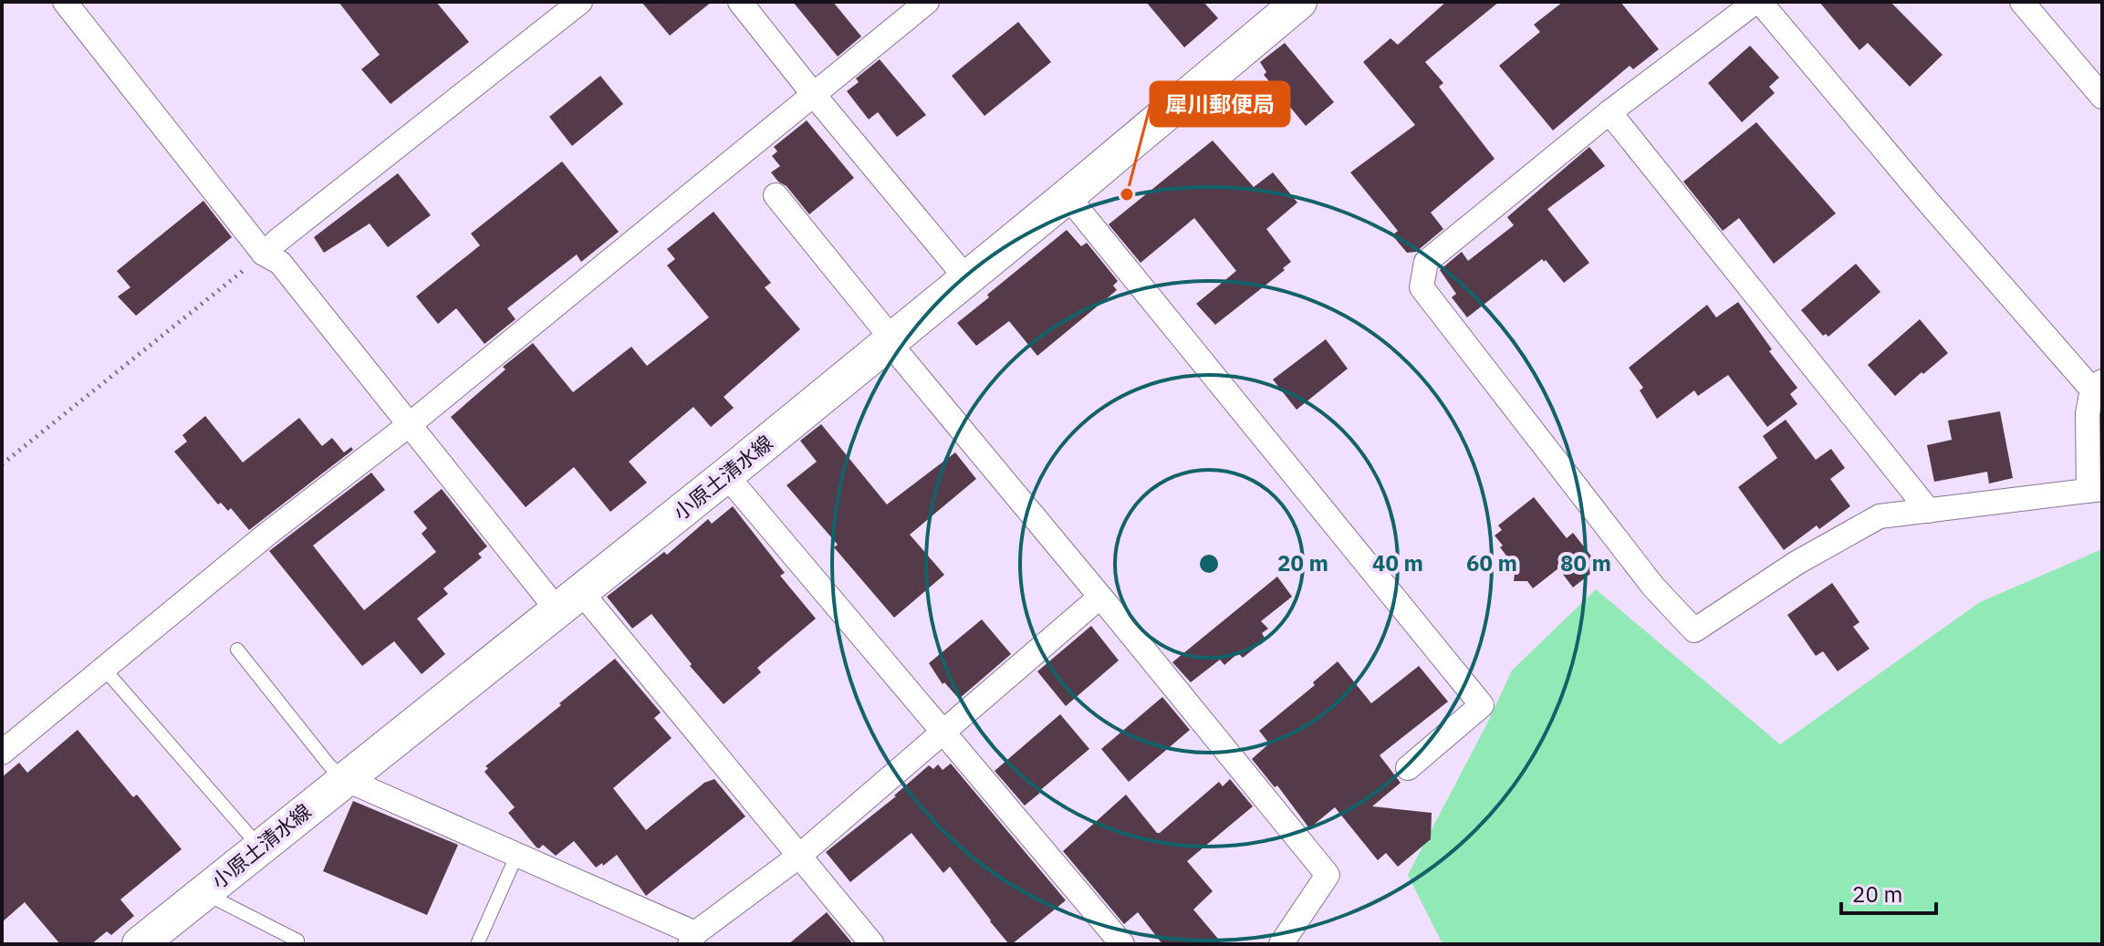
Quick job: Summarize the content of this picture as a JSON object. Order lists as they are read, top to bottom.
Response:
{
  "streets": {
    "main road": ["小原土清水線"]
  },
  "places": ["犀川郵便局"],
  "scale_bar": "20 m",
  "rings": [
    "20 m",
    "40 m",
    "60 m",
    "80 m"
  ]
}
